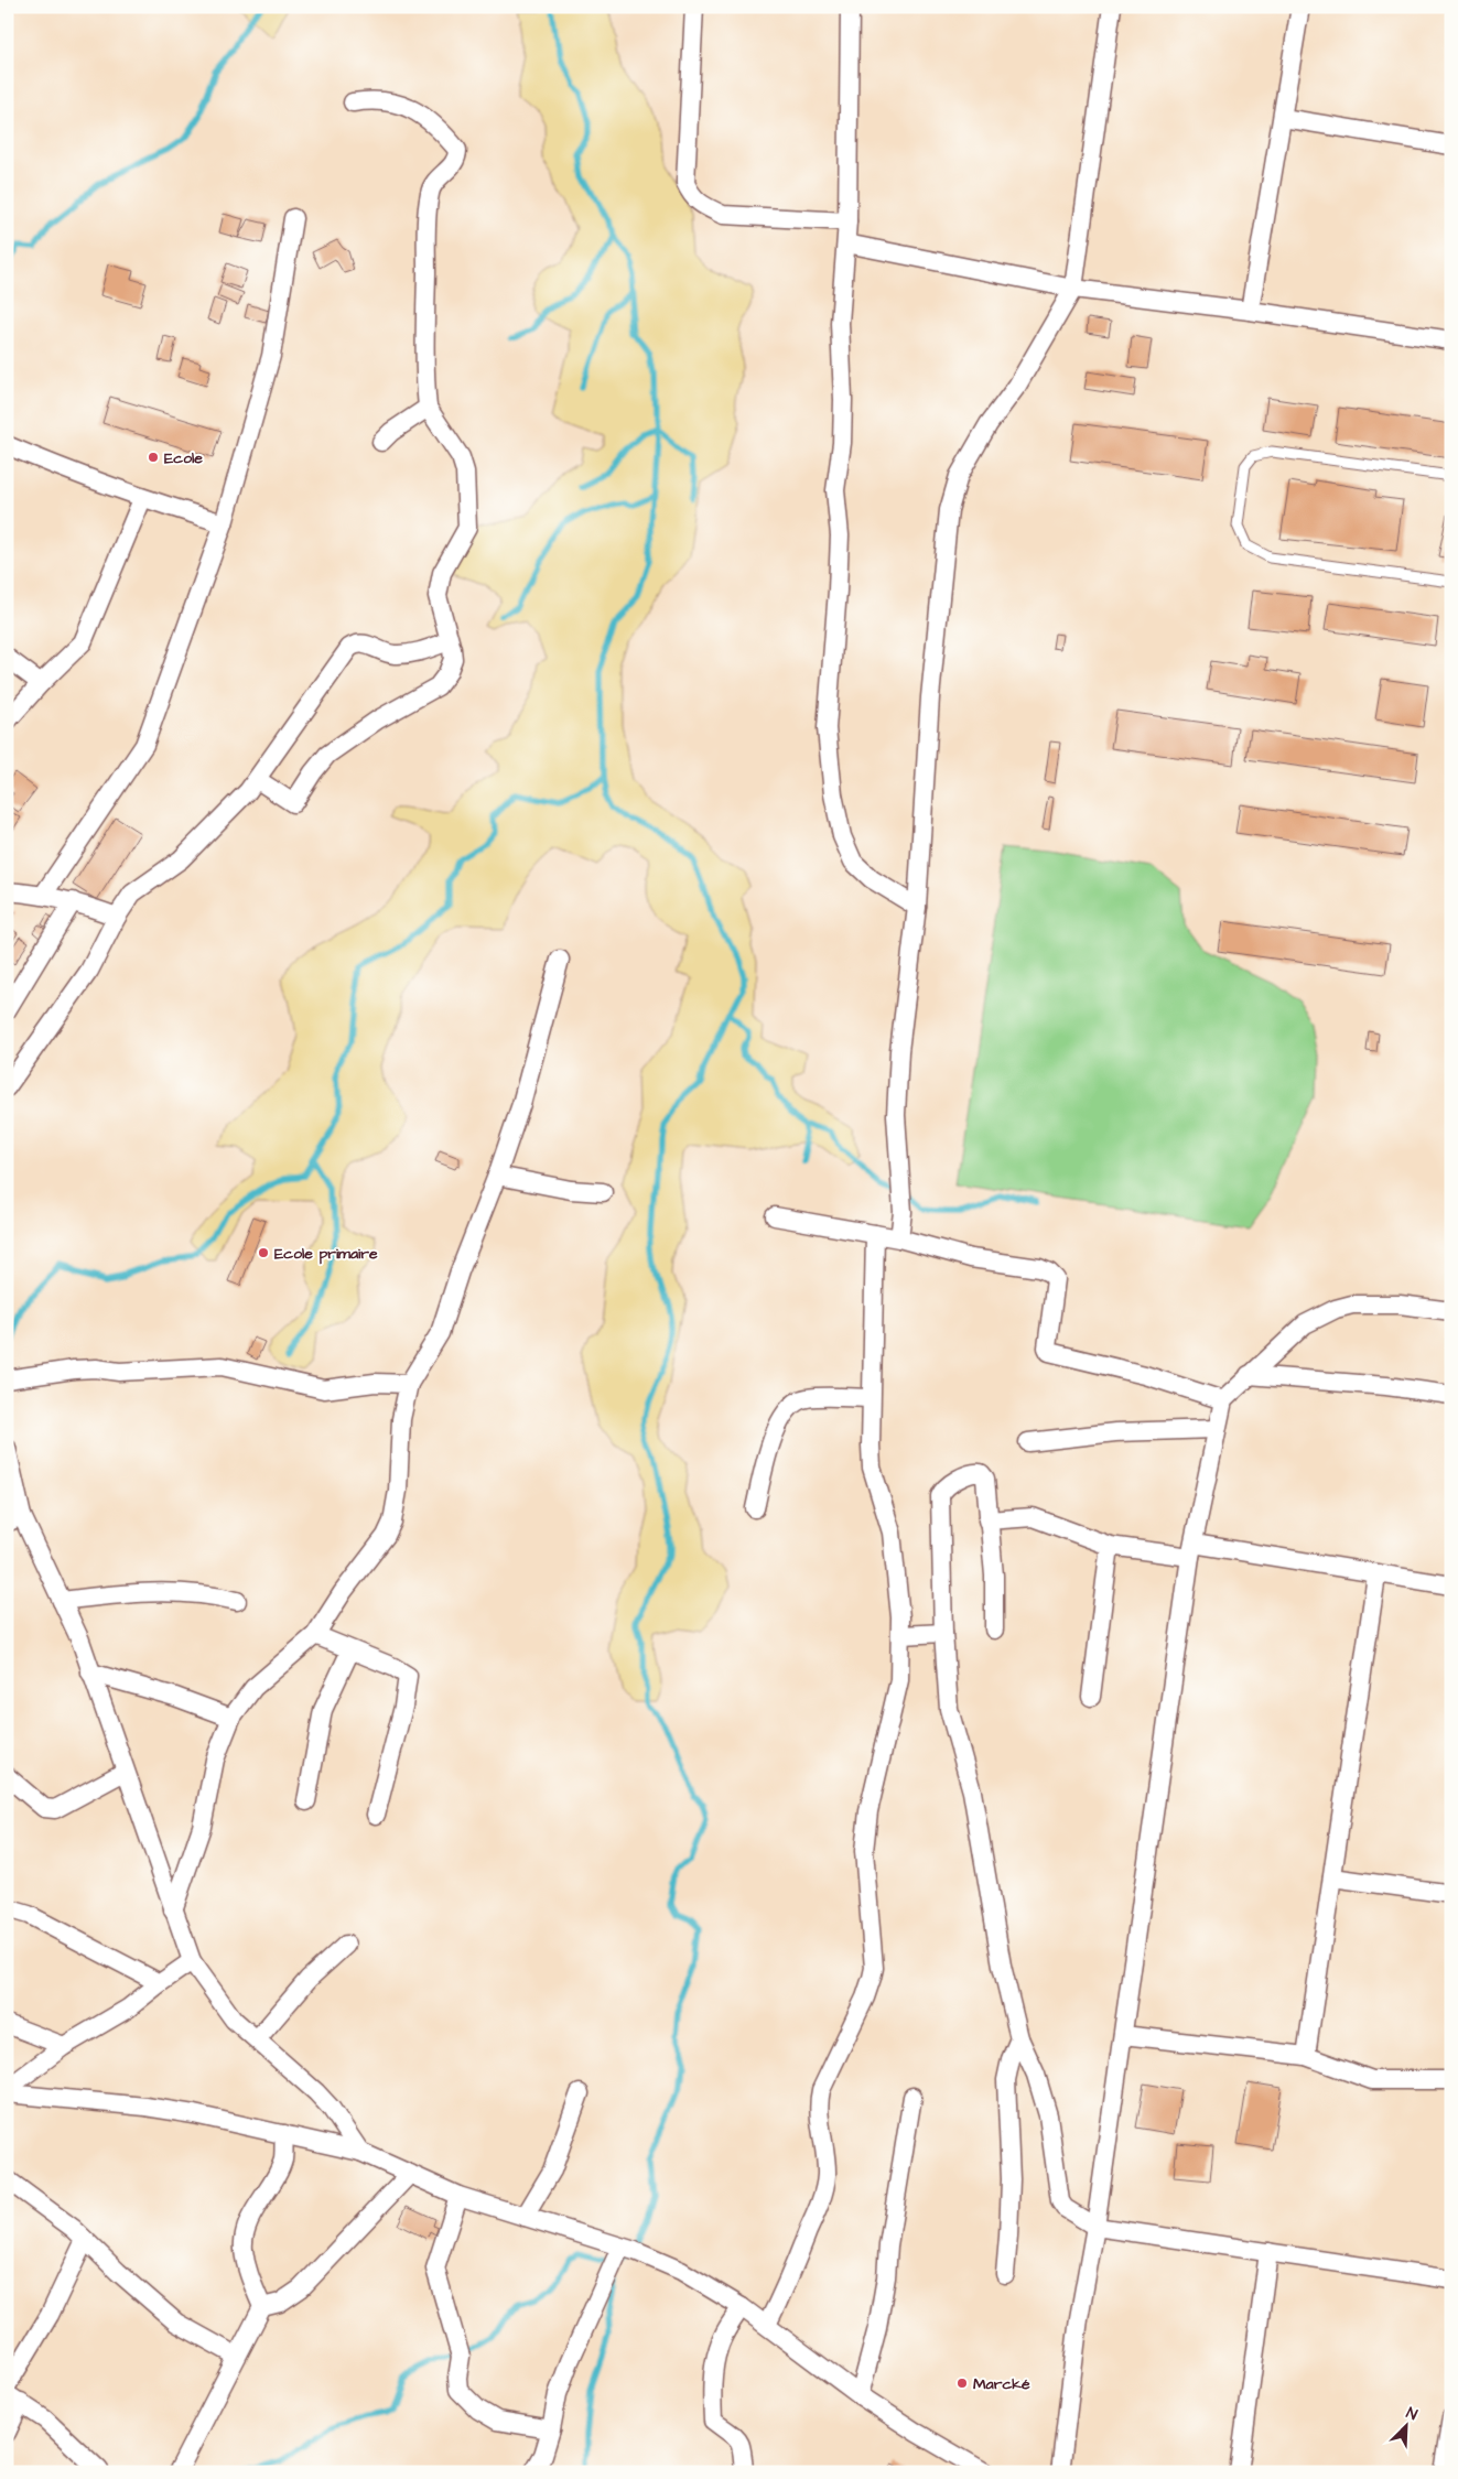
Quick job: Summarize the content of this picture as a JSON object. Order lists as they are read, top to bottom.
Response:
{
  "places": ["Ecole", "Ecole primaire", "Marcké"],
  "north": "top right"
}
